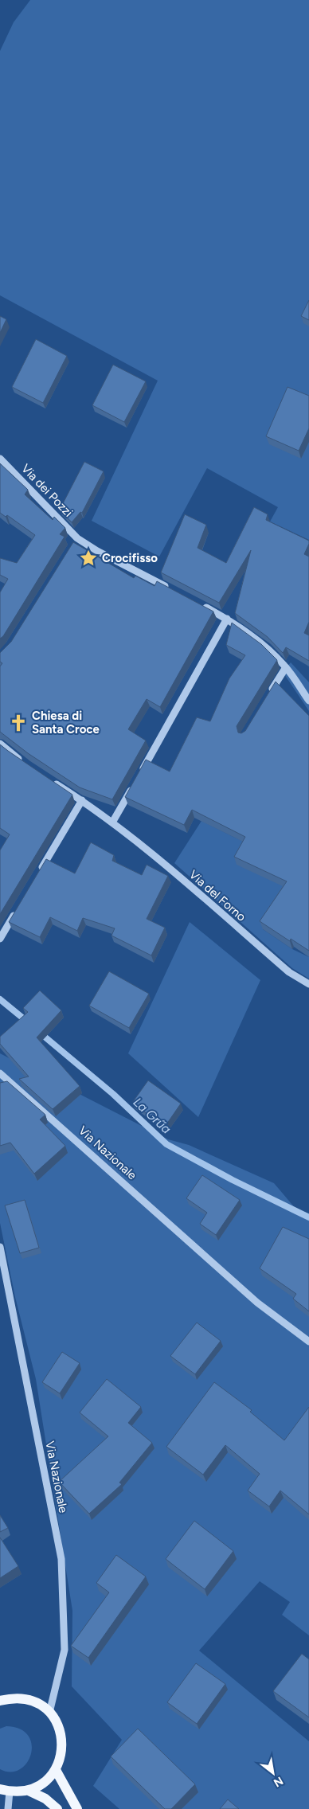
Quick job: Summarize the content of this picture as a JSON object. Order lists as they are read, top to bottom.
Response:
{
  "streets": {
    "street": ["Via dei Pozzi", "Via del Forno", "Via Nazionale"]
  },
  "water": ["La Grűa"],
  "places": {
    "place": ["Crocifisso"],
    "church": ["Chiesa di Santa Croce"]
  },
  "north": "bottom right"
}
